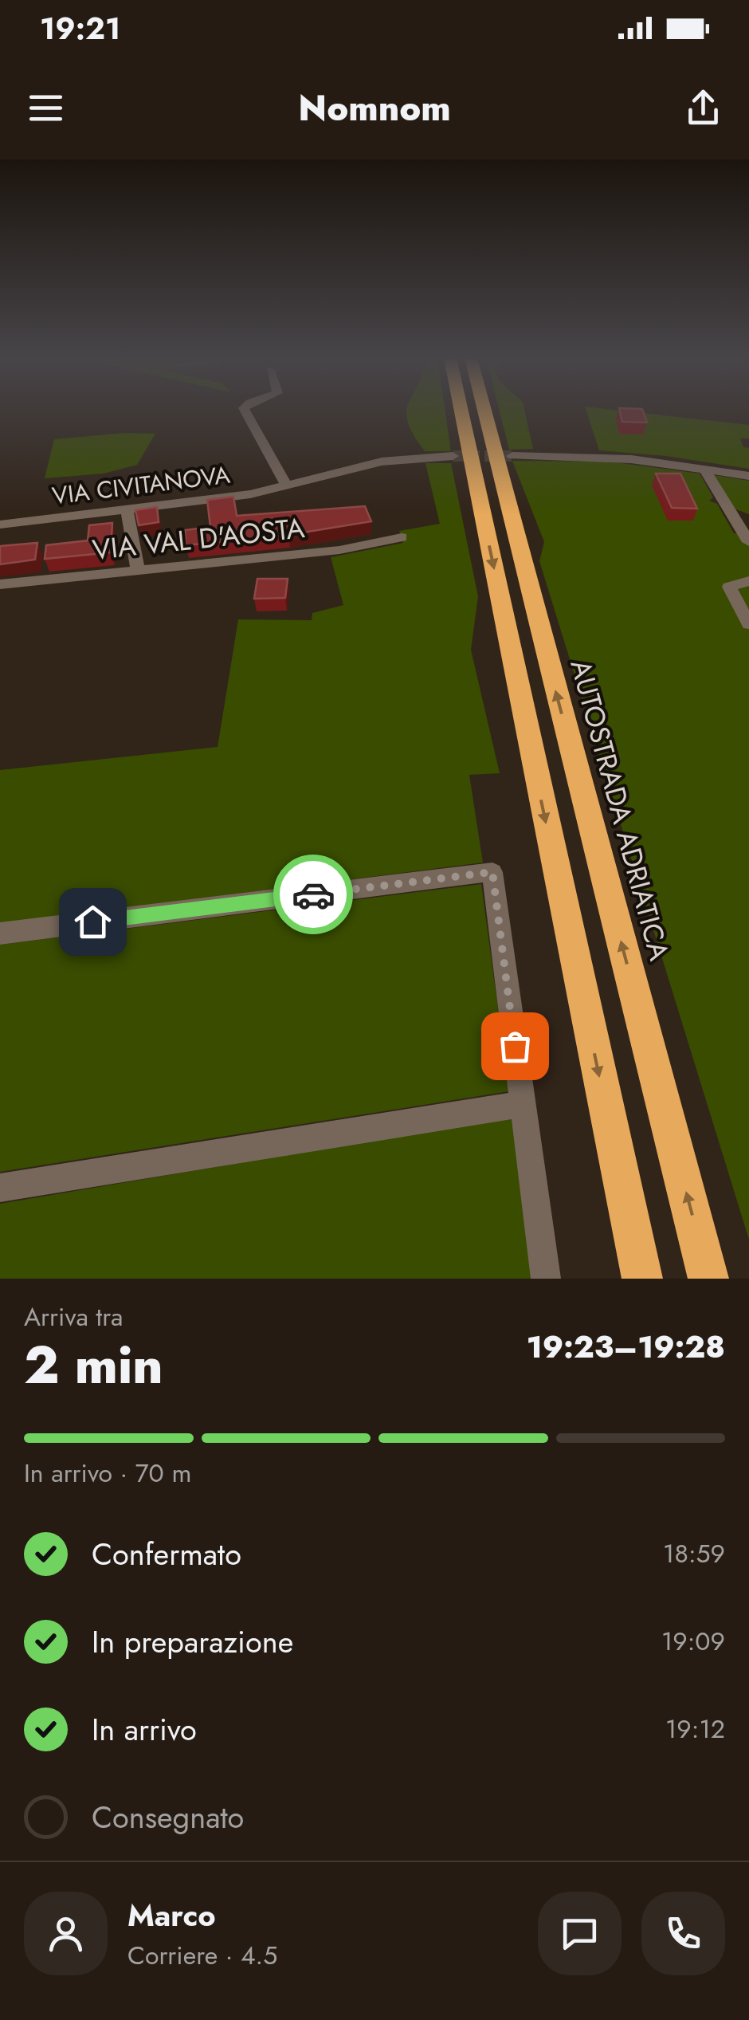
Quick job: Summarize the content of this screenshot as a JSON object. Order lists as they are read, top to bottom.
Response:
{
  "streets": {
    "highway": ["AUTOSTRADA ADRIATICA"],
    "street": ["VIA CIVITANOVA", "VIA VAL D'AOSTA"]
  },
  "page": {
    "status": "19:21",
    "header": "Nomnom",
    "heading": ["2 min", "Arriva tra", "19:23–19:28"],
    "panel": ["Marco", "Corriere · 4.5"],
    "bar": "In arrivo · 70 m",
    "list": [
      ["Confermato", "18:59"],
      ["In preparazione", "19:09"],
      ["In arrivo", "19:12"],
      "Consegnato"
    ]
  }
}
